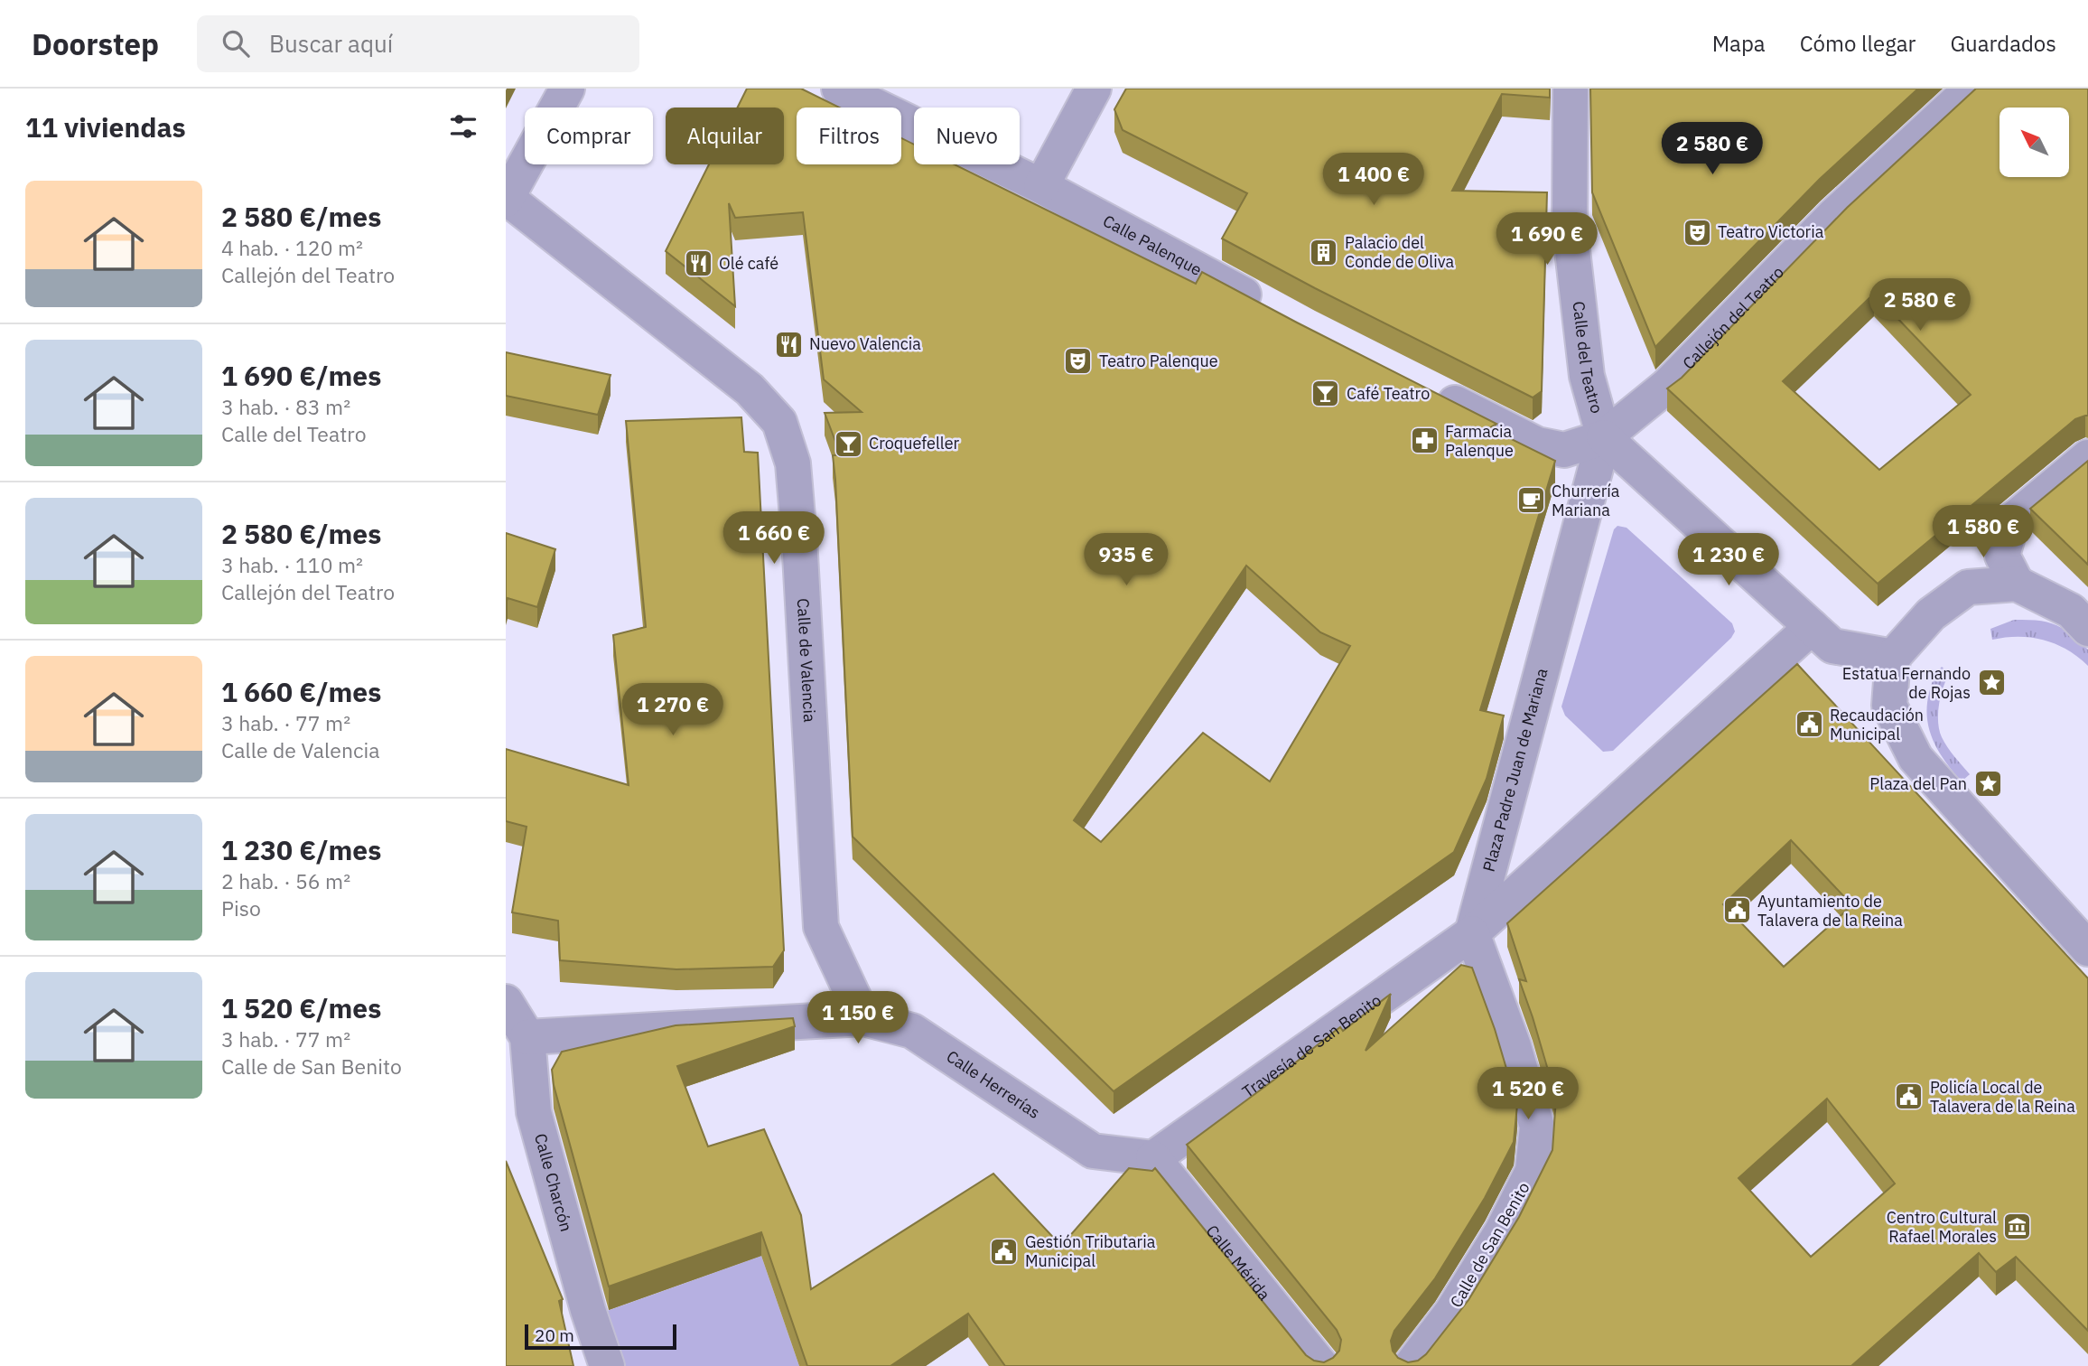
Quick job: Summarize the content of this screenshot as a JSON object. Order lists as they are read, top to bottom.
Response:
{
  "streets": {
    "street": [
      "Calle Palenque",
      "Callejón del Teatro",
      "Calle del Teatro",
      "Calle de Valencia",
      "Plaza Padre Juan de Mariana",
      "Travesía de San Benito",
      "Calle Herrerías",
      "Calle Charcón",
      "Calle de San Benito",
      "Calle Mérida"
    ]
  },
  "crossings": [
    ["Callejón del Teatro", "Calle del Teatro"],
    ["Callejón del Teatro", "Plaza Padre Juan de Mariana"],
    ["Calle del Teatro", "Plaza Padre Juan de Mariana"],
    ["Calle de Valencia", "Calle Herrerías"],
    ["Plaza Padre Juan de Mariana", "Travesía de San Benito"],
    ["Plaza Padre Juan de Mariana", "Calle de San Benito"],
    ["Travesía de San Benito", "Calle Herrerías"],
    ["Travesía de San Benito", "Calle de San Benito"],
    ["Travesía de San Benito", "Calle Mérida"],
    ["Calle Herrerías", "Calle Charcón"],
    ["Calle Herrerías", "Calle Mérida"]
  ],
  "places": {
    "theatre": ["Teatro Victoria", "Teatro Palenque"],
    "building": ["Palacio del Conde de Oliva"],
    "restaurant": ["Olé café", "Nuevo Valencia"],
    "bar": ["Café Teatro", "Croquefeller"],
    "pharmacy": ["Farmacia Palenque"],
    "cafe": ["Churrería Mariana"],
    "place": ["Estatua Fernando de Rojas", "Plaza del Pan"],
    "public building": [
      "Recaudación Municipal",
      "Ayuntamiento de Talavera de la Reina",
      "Policía Local de Talavera de la Reina",
      "Gestión Tributaria Municipal"
    ],
    "museum": ["Centro Cultural Rafael Morales"]
  },
  "scale_bar": "20 m",
  "north": "top left",
  "page": {
    "header": "Doorstep",
    "search": "Buscar aquí",
    "nav": ["Mapa", "Cómo llegar", "Guardados"],
    "heading": "11 viviendas",
    "chip": [
      "Comprar",
      "Alquilar",
      "Filtros",
      "Nuevo"
    ],
    "price": [
      "2 580 €",
      "1 400 €",
      "1 690 €",
      "2 580 €",
      "1 580 €",
      "1 660 €",
      "935 €",
      "1 230 €",
      "1 270 €",
      "1 150 €",
      "1 520 €"
    ],
    "list": [
      {
        "name": "2 580 €/mes",
        "note": "4 hab. · 120 m² · Callejón del Teatro"
      },
      {
        "name": "1 690 €/mes",
        "note": "3 hab. · 83 m² · Calle del Teatro"
      },
      {
        "name": "2 580 €/mes",
        "note": "3 hab. · 110 m² · Callejón del Teatro"
      },
      {
        "name": "1 660 €/mes",
        "note": "3 hab. · 77 m² · Calle de Valencia"
      },
      {
        "name": "1 230 €/mes",
        "note": "2 hab. · 56 m² · Piso"
      },
      {
        "name": "1 520 €/mes",
        "note": "3 hab. · 77 m² · Calle de San Benito"
      }
    ],
    "scale": "20 m"
  }
}
